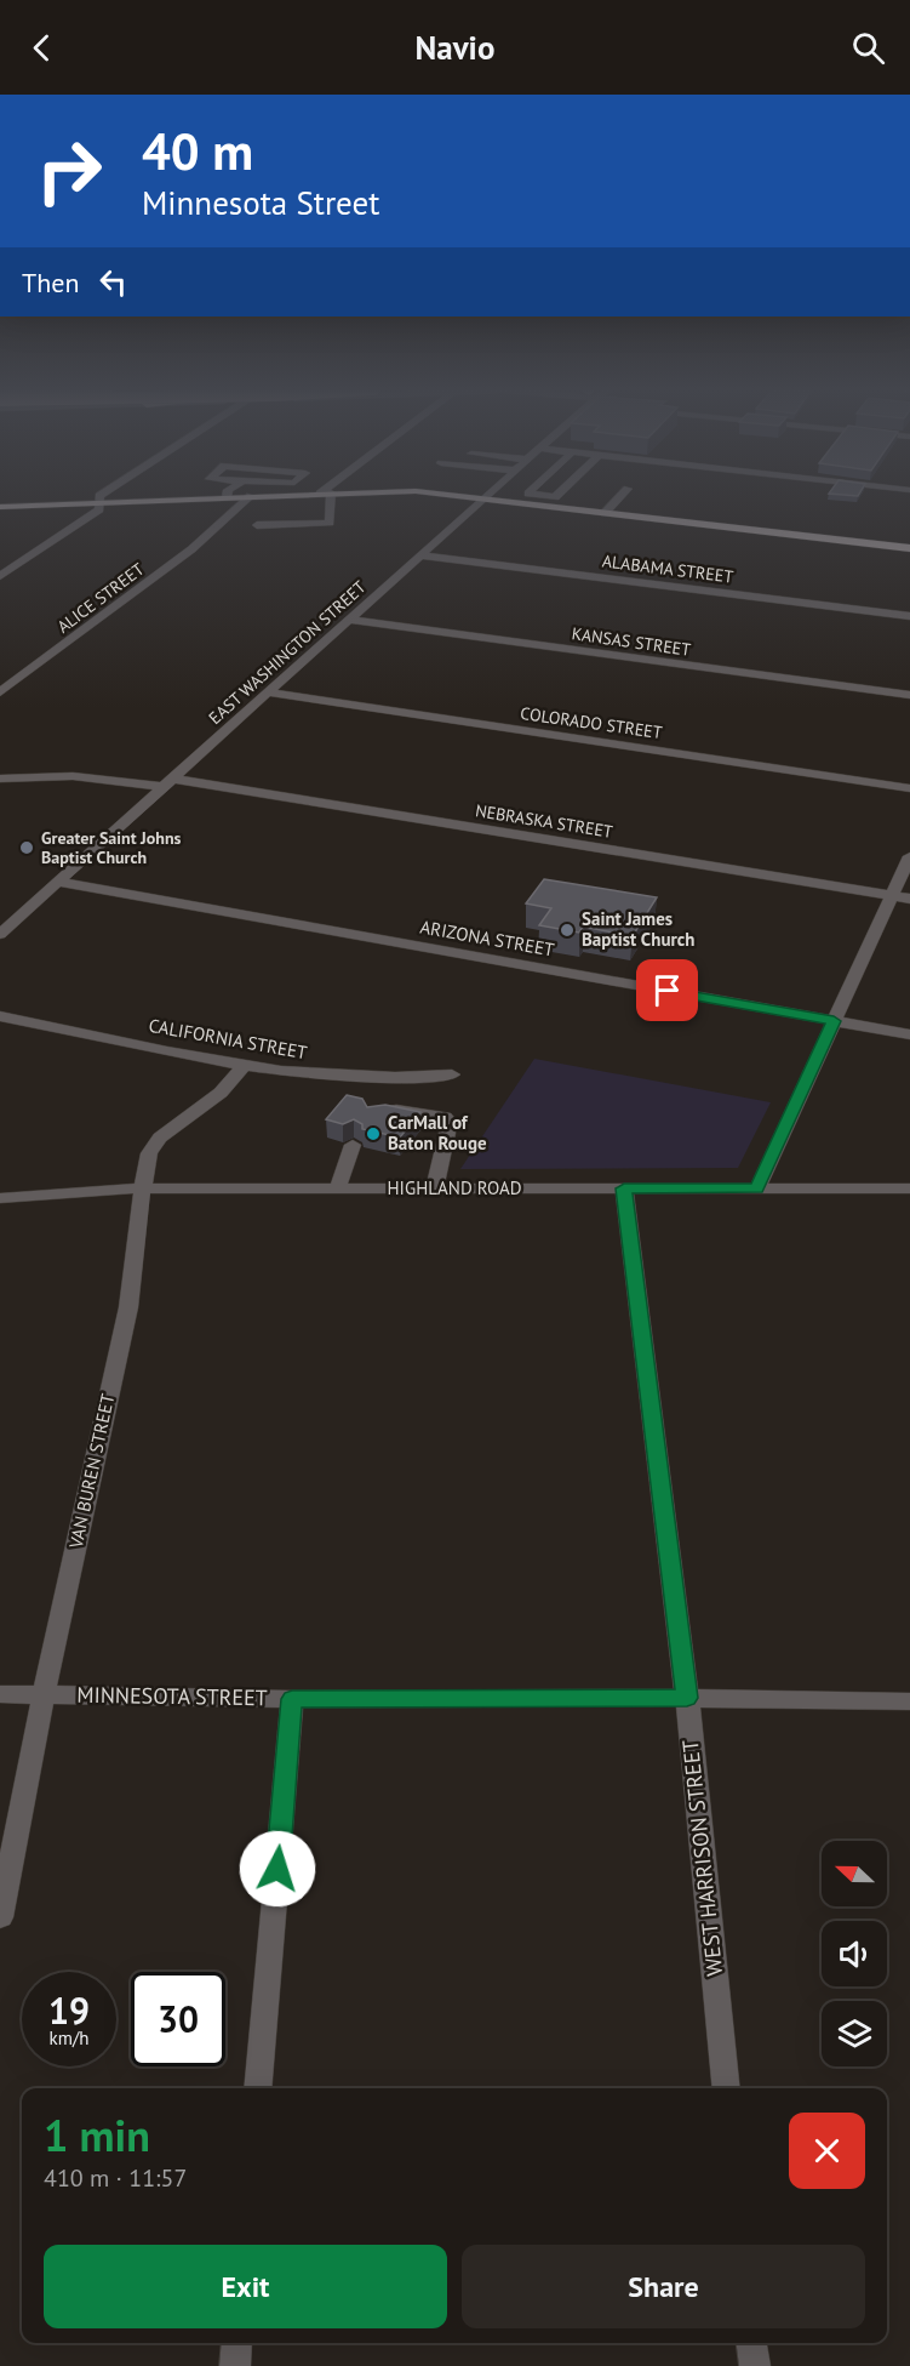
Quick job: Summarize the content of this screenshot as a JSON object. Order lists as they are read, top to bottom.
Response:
{
  "streets": {
    "street": [
      "ALABAMA STREET",
      "ALICE STREET",
      "KANSAS STREET",
      "EAST WASHINGTON STREET",
      "COLORADO STREET",
      "NEBRASKA STREET",
      "ARIZONA STREET",
      "CALIFORNIA STREET",
      "HIGHLAND ROAD",
      "VAN BUREN STREET",
      "MINNESOTA STREET",
      "WEST HARRISON STREET"
    ]
  },
  "crossings": [
    ["ALABAMA STREET", "EAST WASHINGTON STREET"],
    ["KANSAS STREET", "EAST WASHINGTON STREET"],
    ["EAST WASHINGTON STREET", "COLORADO STREET"],
    ["EAST WASHINGTON STREET", "NEBRASKA STREET"],
    ["EAST WASHINGTON STREET", "ARIZONA STREET"],
    ["CALIFORNIA STREET", "VAN BUREN STREET"],
    ["HIGHLAND ROAD", "VAN BUREN STREET"],
    ["HIGHLAND ROAD", "WEST HARRISON STREET"],
    ["VAN BUREN STREET", "MINNESOTA STREET"],
    ["MINNESOTA STREET", "WEST HARRISON STREET"]
  ],
  "places": ["Greater Saint Johns Baptist Church", "Saint James Baptist Church", "CarMall of Baton Rouge"],
  "north": "left",
  "page": {
    "header": "Navio",
    "turn": ["40 m", "Minnesota Street"],
    "then": "Then",
    "speed": "19 km/h",
    "limit": "30",
    "heading": ["1 min", "410 m · 11:57"],
    "buttons": ["Exit", "Share"]
  }
}
